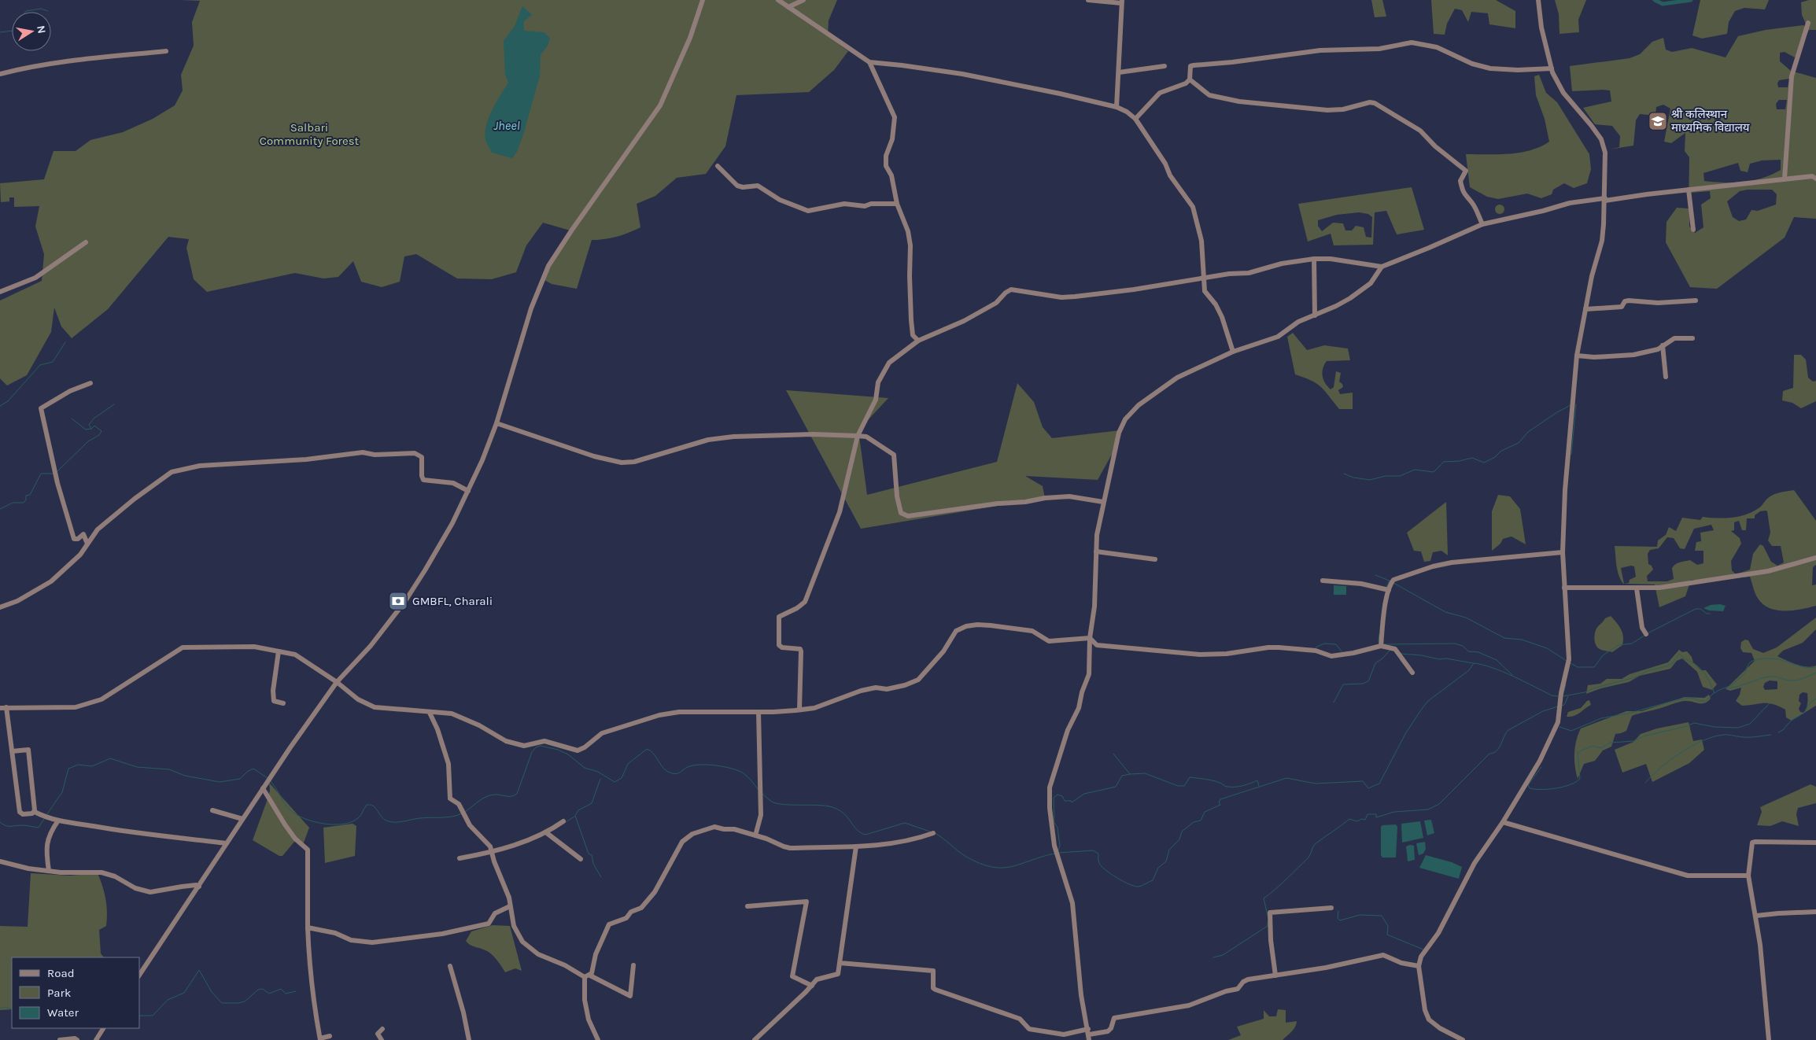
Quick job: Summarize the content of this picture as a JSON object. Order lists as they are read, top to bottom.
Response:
{
  "water": ["Jheel"],
  "parks": ["Salbari Community Forest"],
  "places": {
    "school or university": ["श्री कलिस्थान माध्यमिक विद्यालय"],
    "bank": ["GMBFL, Charali"]
  },
  "legend": ["Road", "Park", "Water"],
  "north": "right"
}
